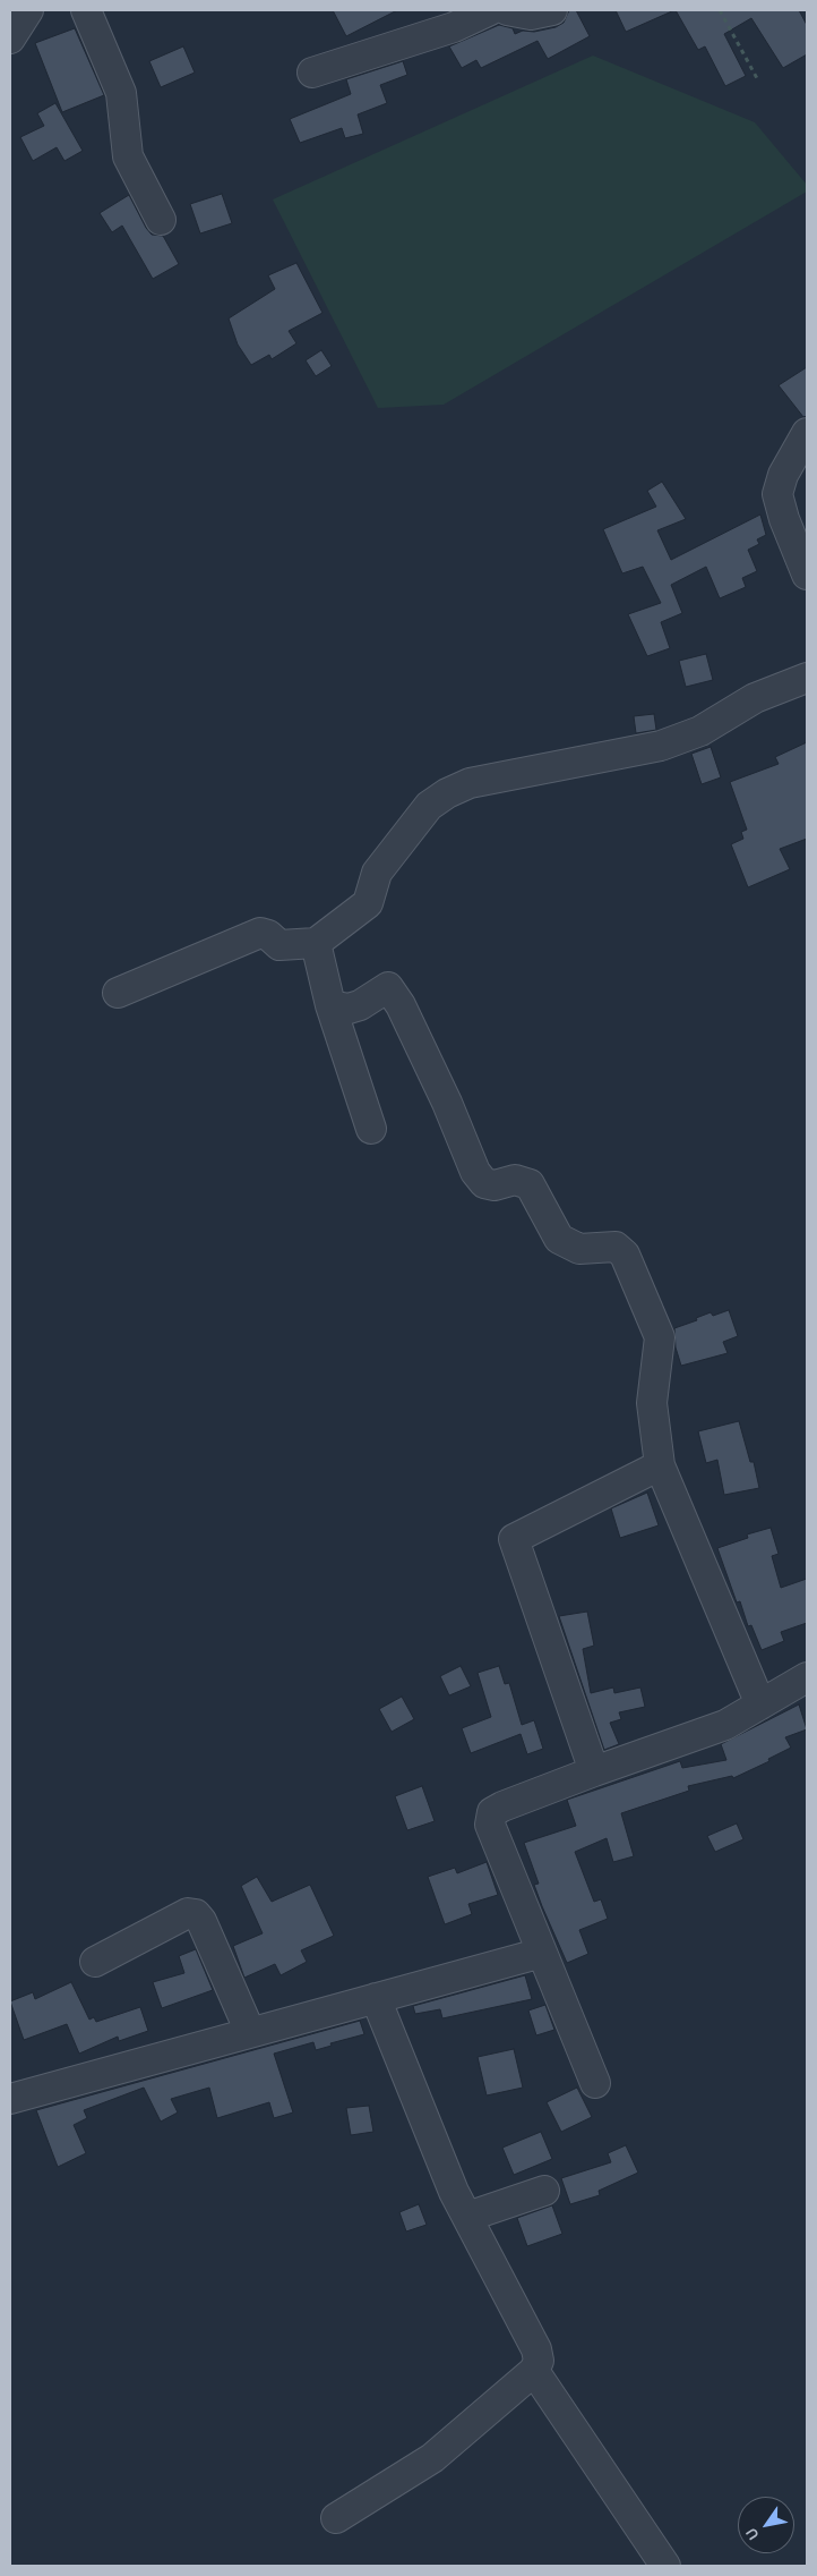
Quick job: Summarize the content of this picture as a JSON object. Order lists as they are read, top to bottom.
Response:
{
  "north": "bottom left"
}
